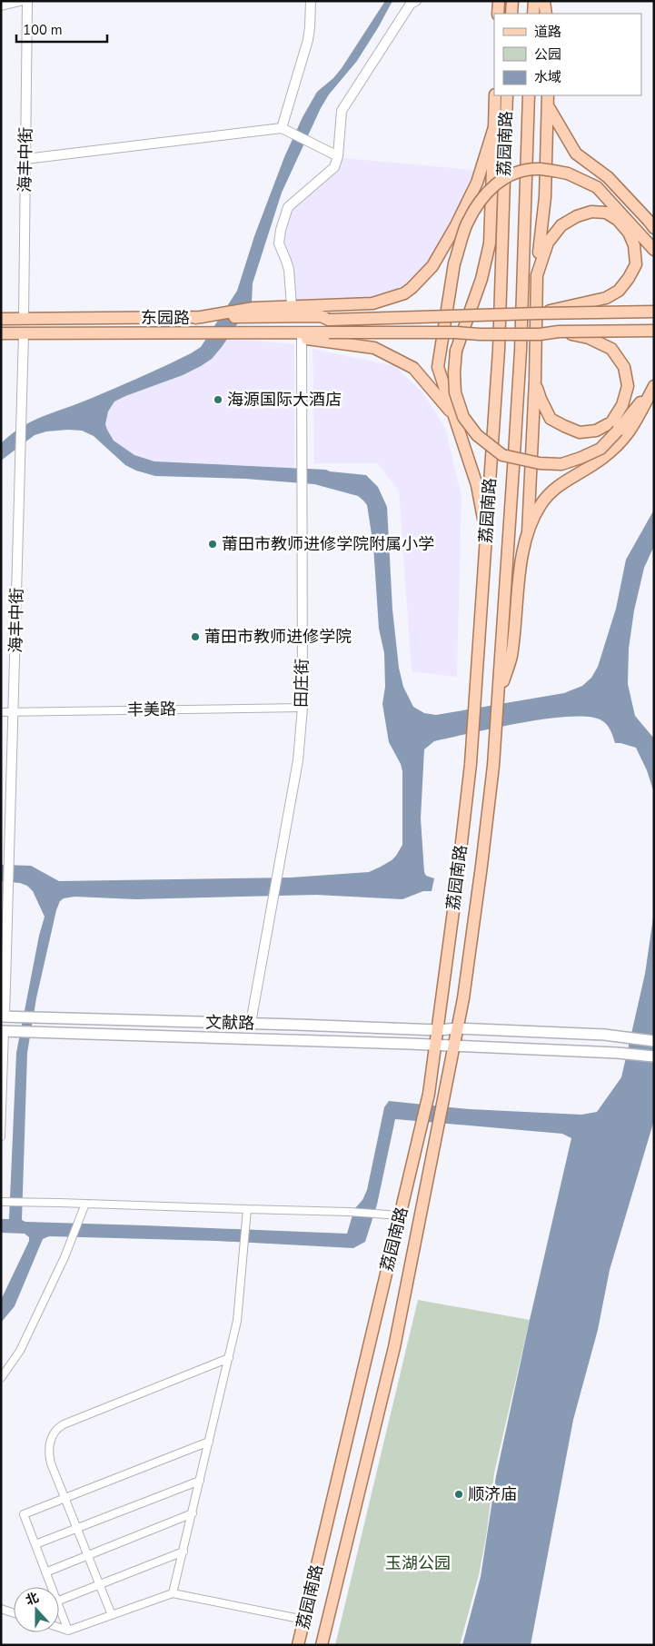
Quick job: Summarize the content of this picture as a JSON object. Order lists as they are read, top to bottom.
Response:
{
  "streets": {
    "main road": ["荔园南路", "东园路", "文献路"],
    "street": ["海丰中街", "田庄街", "丰美路"]
  },
  "crossings": [
    ["荔园南路", "文献路"],
    ["海丰中街", "东园路"],
    ["海丰中街", "丰美路"],
    ["海丰中街", "文献路"],
    ["田庄街", "丰美路"],
    ["田庄街", "文献路"]
  ],
  "parks": ["玉湖公园"],
  "places": [
    "海源国际大酒店",
    "莆田市教师进修学院附属小学",
    "莆田市教师进修学院",
    "顺济庙"
  ],
  "legend": ["道路", "公园", "水域"],
  "scale_bar": "100 m",
  "north": "top"
}
